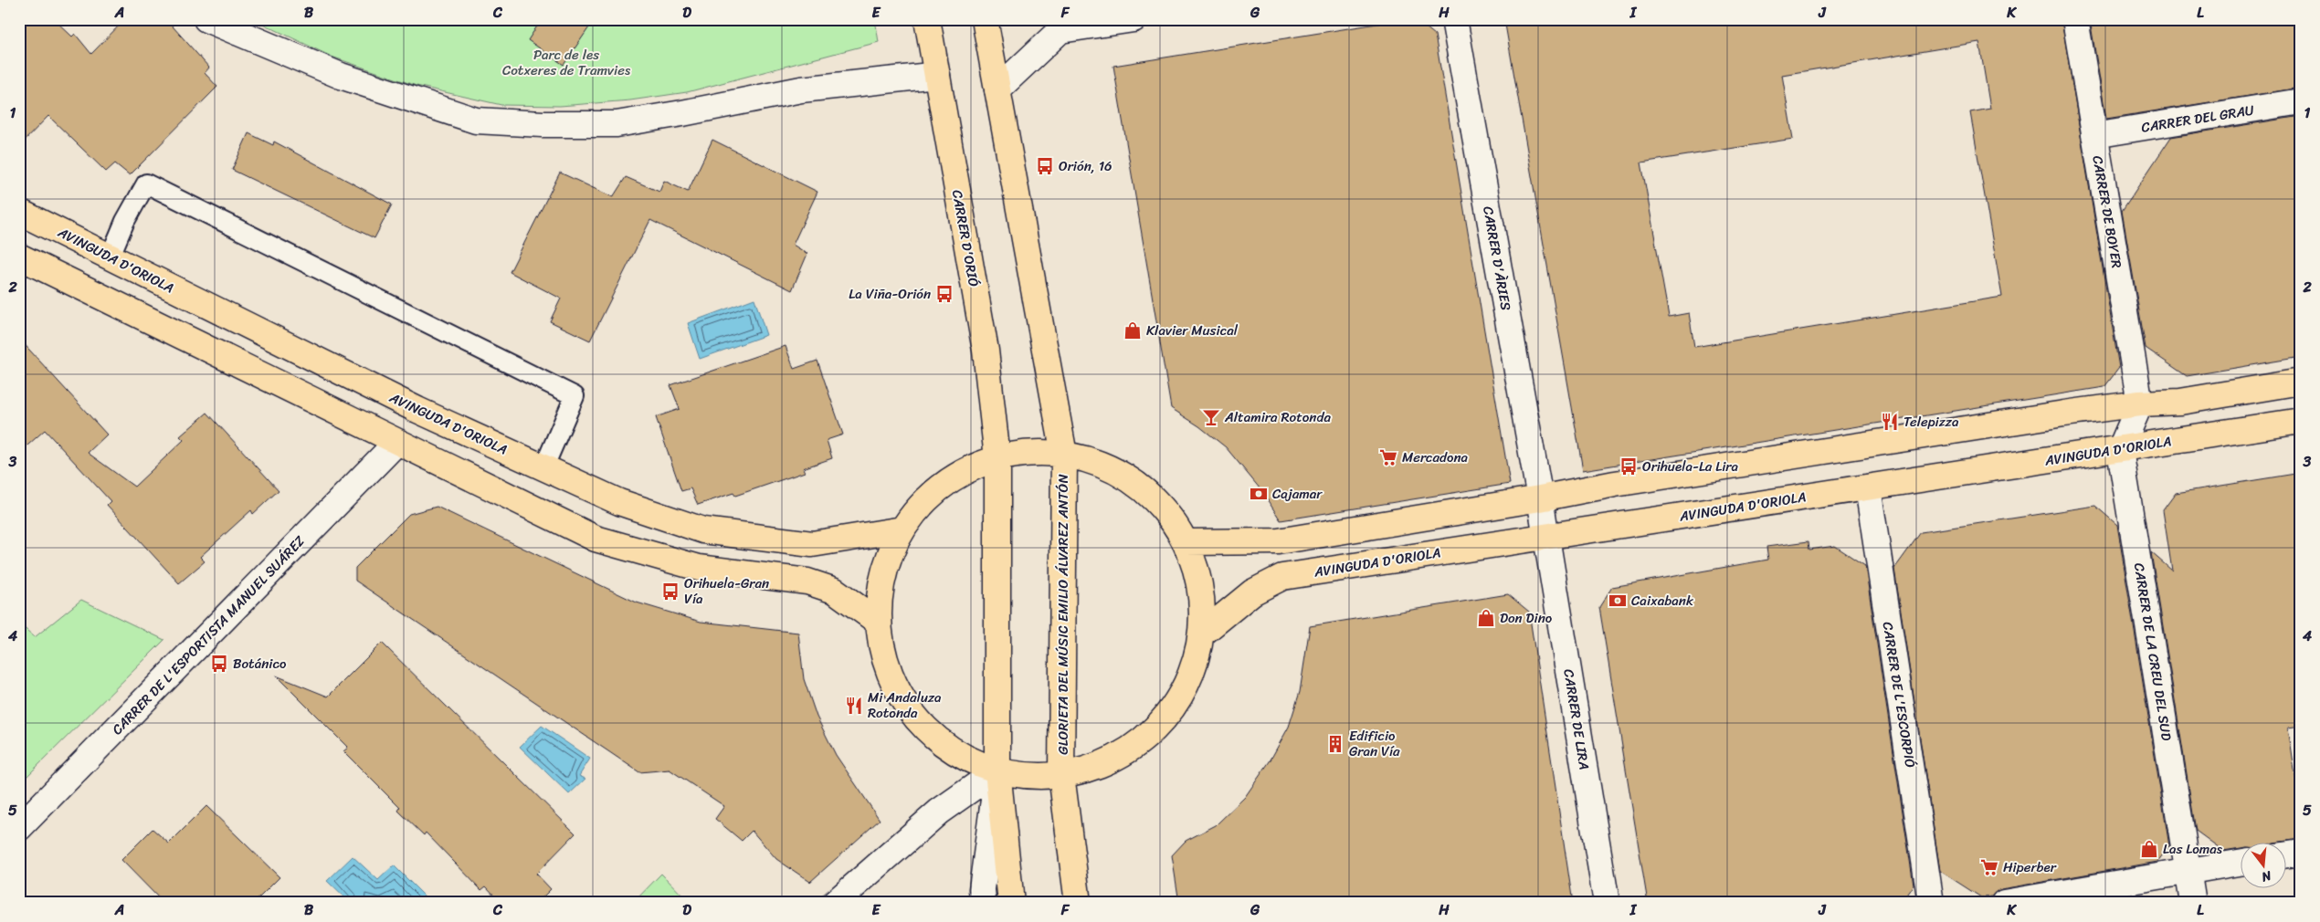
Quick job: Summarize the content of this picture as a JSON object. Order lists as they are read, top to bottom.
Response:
{
  "streets": {
    "main road": ["CARRER D'ORIÓ", "AVINGUDA D'ORIOLA", "GLORIETA DEL MÚSIC EMILIO ÁLVAREZ ANTÓN"],
    "street": [
      "CARRER DEL GRAU",
      "CARRER DE BOYER",
      "CARRER D'ÀRIES",
      "CARRER DE L'ESPORTISTA MANUEL SUÁREZ",
      "CARRER DE LA CREU DEL SUD",
      "CARRER DE L'ESCORPIÓ",
      "CARRER DE LIRA"
    ]
  },
  "crossings": [
    ["CARRER DEL GRAU", "CARRER DE BOYER"],
    ["CARRER D'ORIÓ", "GLORIETA DEL MÚSIC EMILIO ÁLVAREZ ANTÓN"],
    ["CARRER D'ÀRIES", "AVINGUDA D'ORIOLA"],
    ["CARRER D'ÀRIES", "CARRER DE LIRA"],
    ["AVINGUDA D'ORIOLA", "GLORIETA DEL MÚSIC EMILIO ÁLVAREZ ANTÓN"],
    ["AVINGUDA D'ORIOLA", "CARRER DE LA CREU DEL SUD"],
    ["AVINGUDA D'ORIOLA", "CARRER DE L'ESCORPIÓ"],
    ["AVINGUDA D'ORIOLA", "CARRER DE LIRA"]
  ],
  "parks": ["Parc de les Cotxeres de Tramvies"],
  "places": {
    "bus stop": [
      "Orión, 16",
      "La Viña-Orión",
      "Orihuela-La Lira",
      "Orihuela-Gran Vía",
      "Botánico"
    ],
    "shop": ["Klavier Musical", "Don Dino", "Las Lomas"],
    "bar": ["Altamira Rotonda"],
    "restaurant": ["Telepizza", "Mi Andaluza Rotonda"],
    "supermarket": ["Mercadona", "Hiperber"],
    "bank": ["Cajamar", "Caixabank"],
    "building": ["Edificio Gran Vía"]
  },
  "north": "bottom",
  "grid": {
    "columns": [
      "A",
      "B",
      "C",
      "D",
      "E",
      "F",
      "G",
      "H",
      "I",
      "J",
      "K",
      "L"
    ],
    "rows": [
      "1",
      "2",
      "3",
      "4",
      "5"
    ]
  }
}
